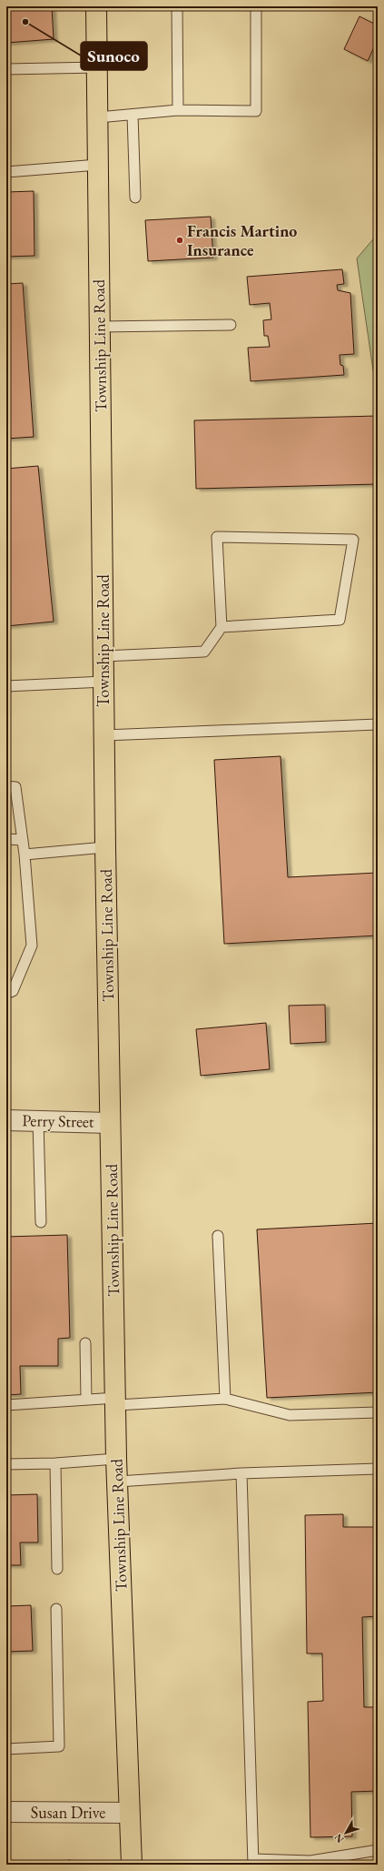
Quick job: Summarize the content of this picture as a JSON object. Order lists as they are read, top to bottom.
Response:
{
  "streets": {
    "main road": ["Township Line Road"],
    "street": ["Perry Street", "Susan Drive"]
  },
  "crossings": [
    ["Township Line Road", "Perry Street"],
    ["Township Line Road", "Susan Drive"]
  ],
  "places": ["Sunoco", "Francis Martino Insurance"],
  "north": "bottom left"
}
